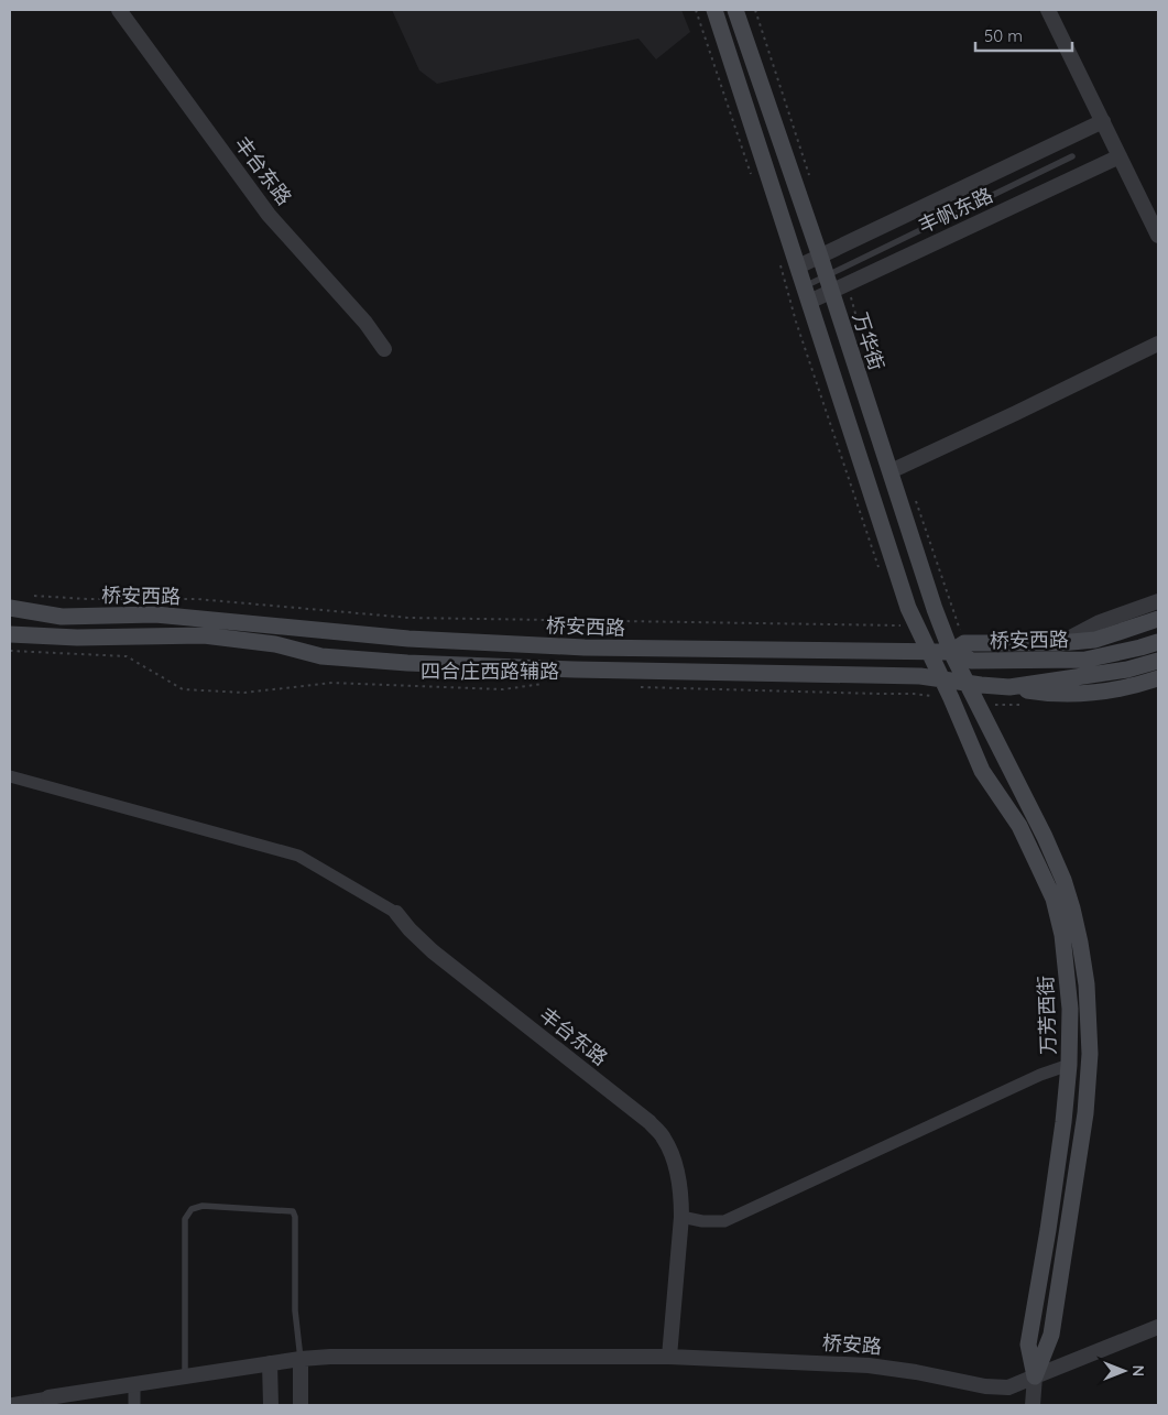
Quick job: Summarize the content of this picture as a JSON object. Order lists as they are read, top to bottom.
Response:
{
  "streets": {
    "main road": ["万华街", "桥安西路", "万芳西街"],
    "street": ["丰台东路", "丰帆东路", "桥安路"],
    "path": ["四合庄西路辅路"]
  },
  "crossings": [
    ["丰帆东路", "万华街"],
    ["万华街", "桥安西路"],
    ["万华街", "万芳西街"],
    ["桥安西路", "万芳西街"],
    ["万芳西街", "桥安路"]
  ],
  "scale_bar": "50 m",
  "north": "right"
}
